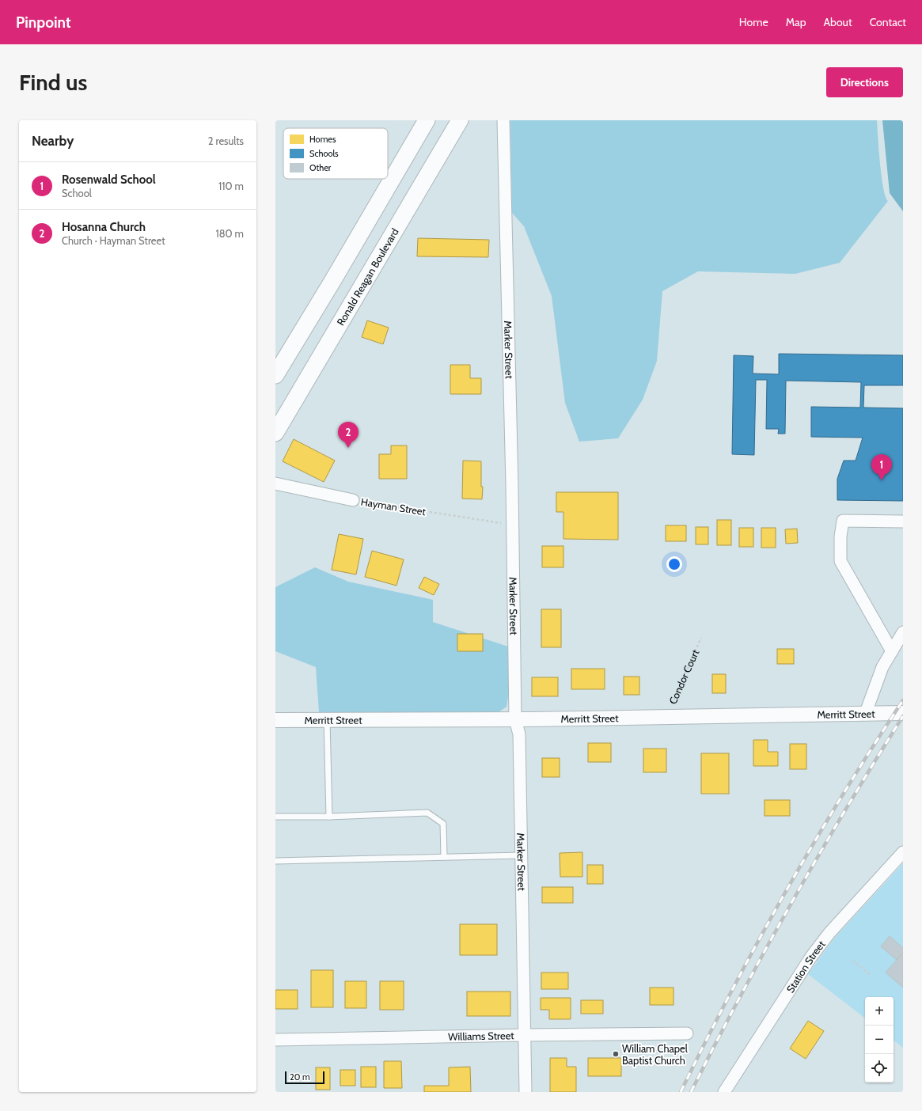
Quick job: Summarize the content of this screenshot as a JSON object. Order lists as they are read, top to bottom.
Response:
{
  "streets": {
    "main road": ["Ronald Reagan Boulevard"],
    "street": [
      "Marker Street",
      "Hayman Street",
      "Merritt Street",
      "Station Street",
      "Williams Street"
    ],
    "path": ["Condor Court"]
  },
  "crossings": [
    ["Marker Street", "Hayman Street"],
    ["Marker Street", "Merritt Street"],
    ["Marker Street", "Williams Street"],
    ["Condor Court", "Merritt Street"]
  ],
  "places": ["William Chapel Baptist Church"],
  "legend": ["Homes", "Schools", "Other"],
  "scale_bar": "20 m",
  "page": {
    "header": "Pinpoint",
    "nav": [
      "Home",
      "Map",
      "About",
      "Contact"
    ],
    "buttons": "Directions",
    "title": "Find us",
    "heading": ["Nearby", "2 results"],
    "list": [
      {
        "mark": "1",
        "name": "Rosenwald School",
        "note": "School",
        "value": "110 m"
      },
      {
        "mark": "2",
        "name": "Hosanna Church",
        "note": "Church · Hayman Street",
        "value": "180 m"
      }
    ],
    "pins": ["2", "1"],
    "map_buttons": ["+", "−"],
    "scale": "20 m"
  }
}
